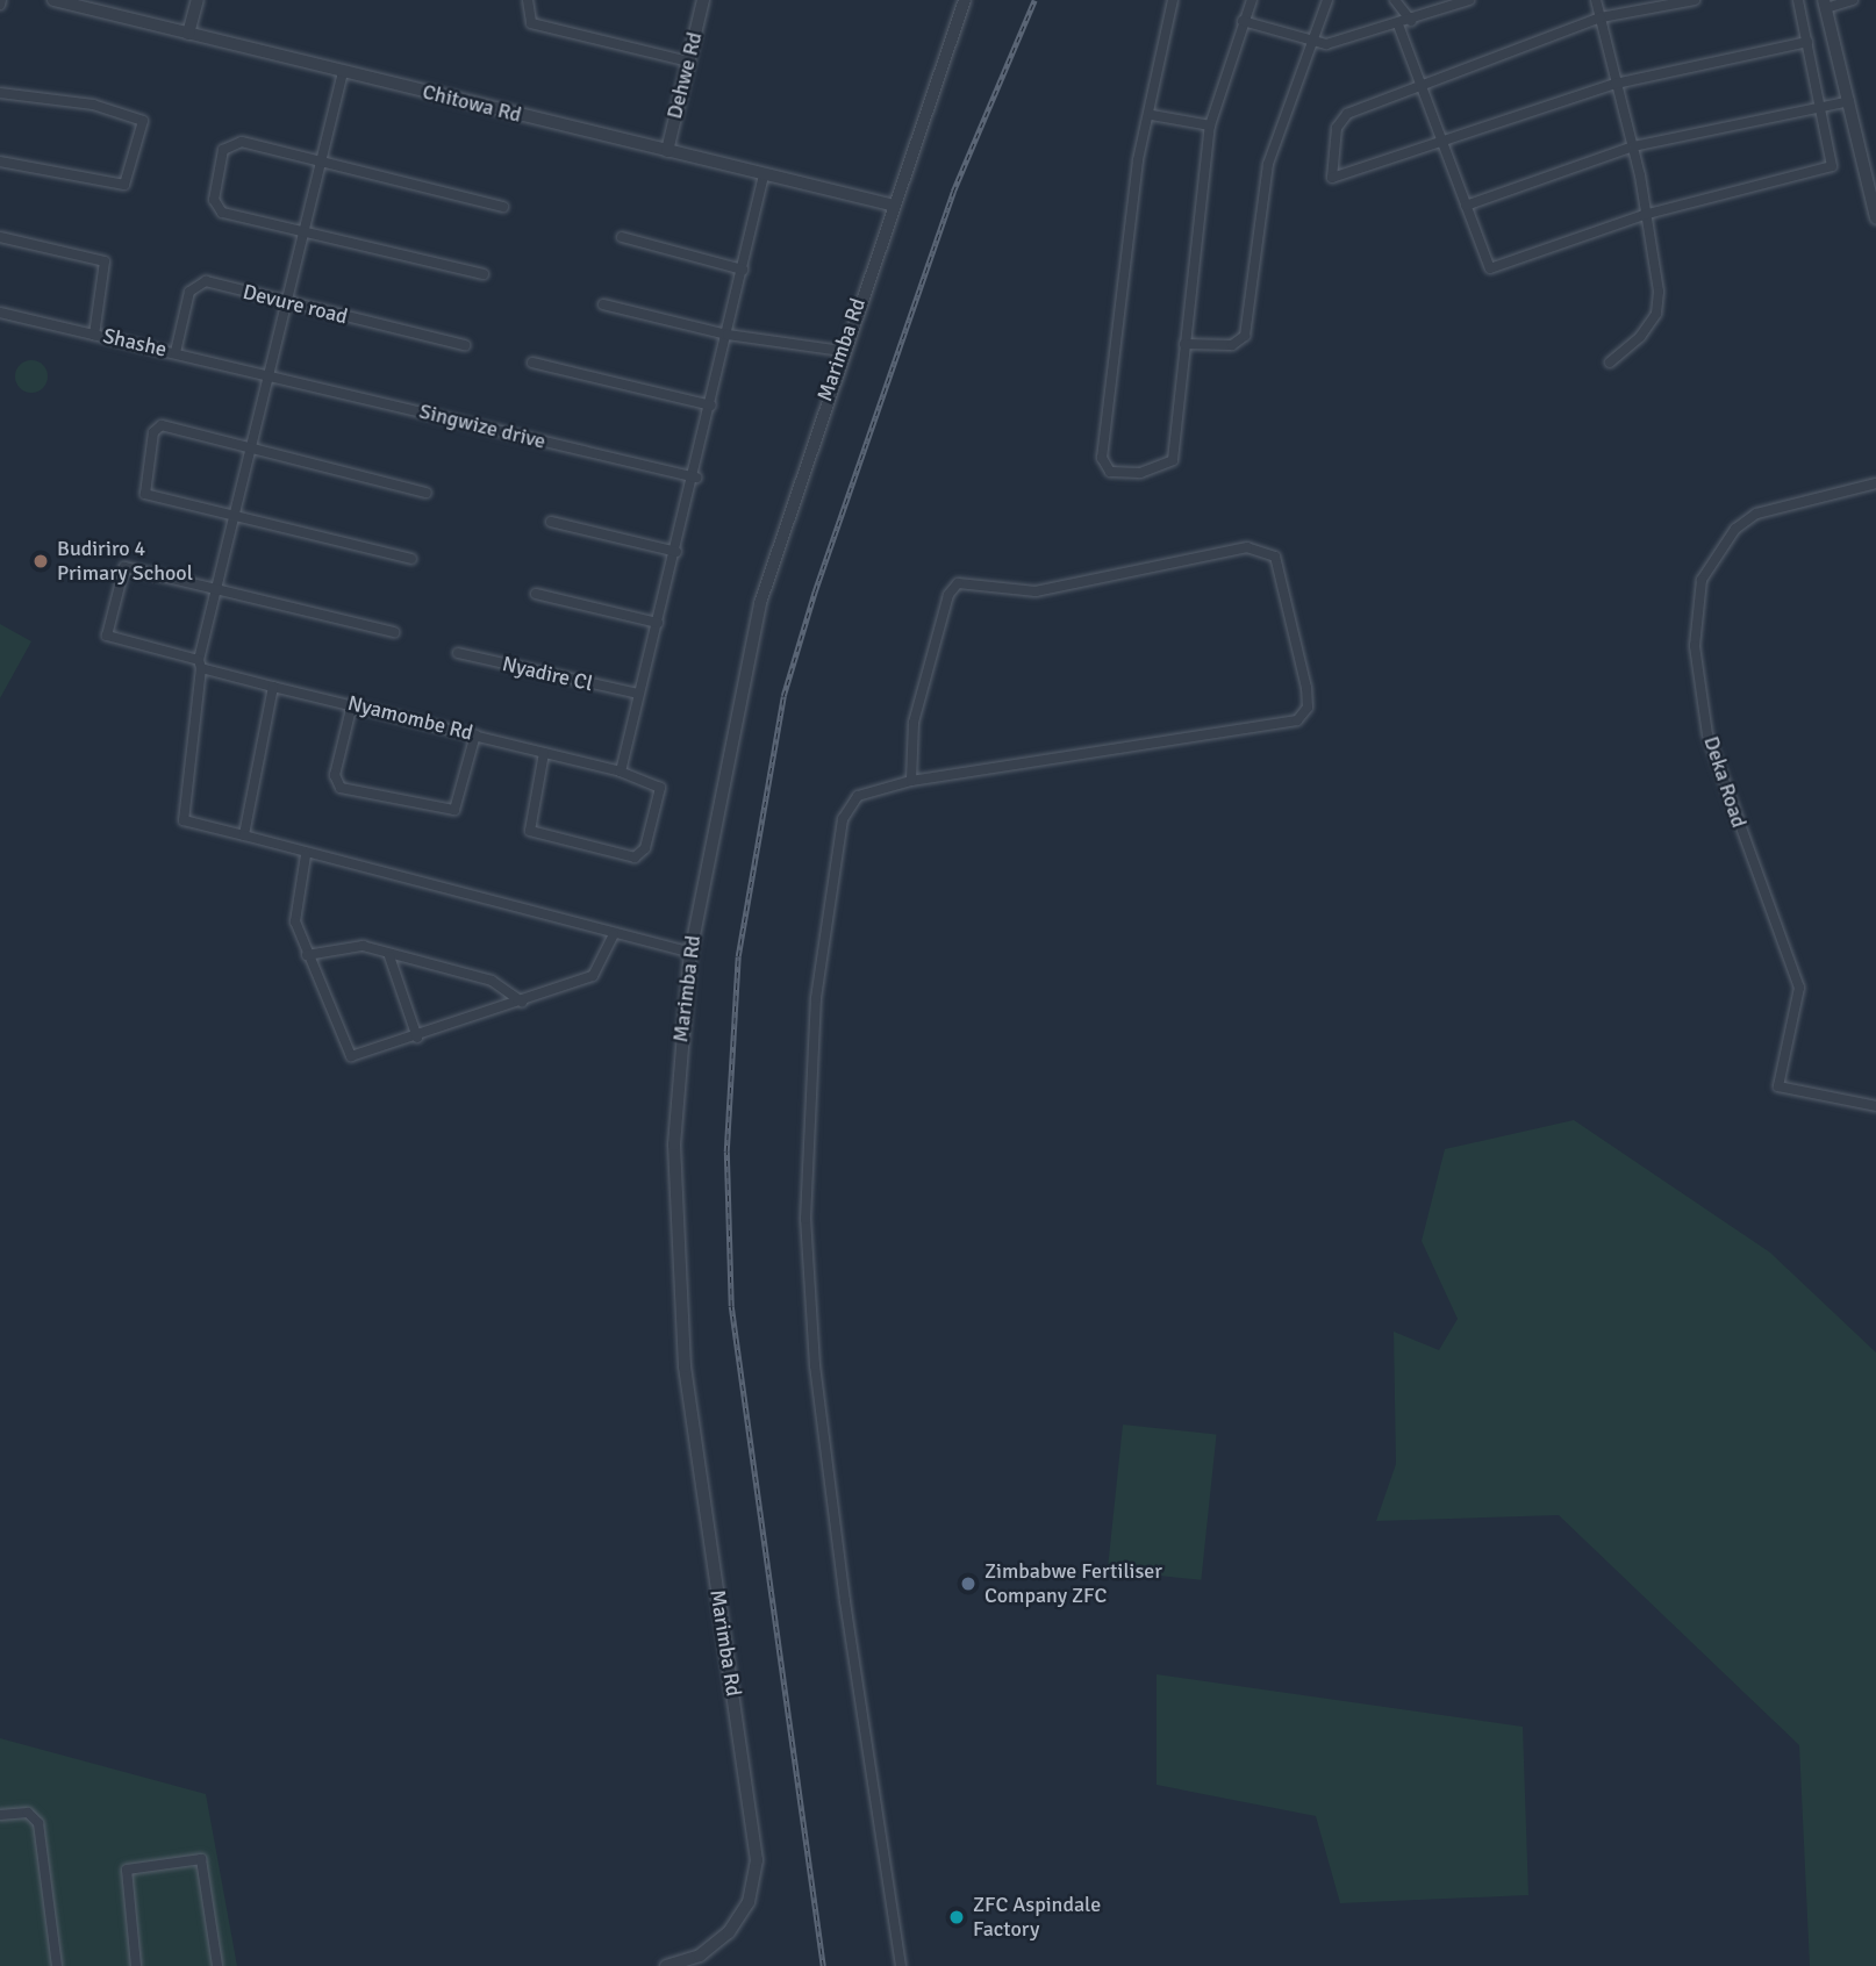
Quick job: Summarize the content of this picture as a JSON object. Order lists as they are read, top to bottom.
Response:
{
  "streets": {
    "street": [
      "Dehwe Rd",
      "Chitowa Rd",
      "Devure road",
      "Shashe",
      "Marimba Rd",
      "Singwize drive",
      "Nyadire Cl",
      "Nyamombe Rd",
      "Deka Road"
    ]
  },
  "crossings": [
    ["Dehwe Rd", "Chitowa Rd"],
    ["Chitowa Rd", "Marimba Rd"],
    ["Devure road", "Shashe"],
    ["Shashe", "Singwize drive"]
  ],
  "places": ["Budiriro 4 Primary School", "Zimbabwe Fertiliser Company ZFC", "ZFC Aspindale Factory"]
}
